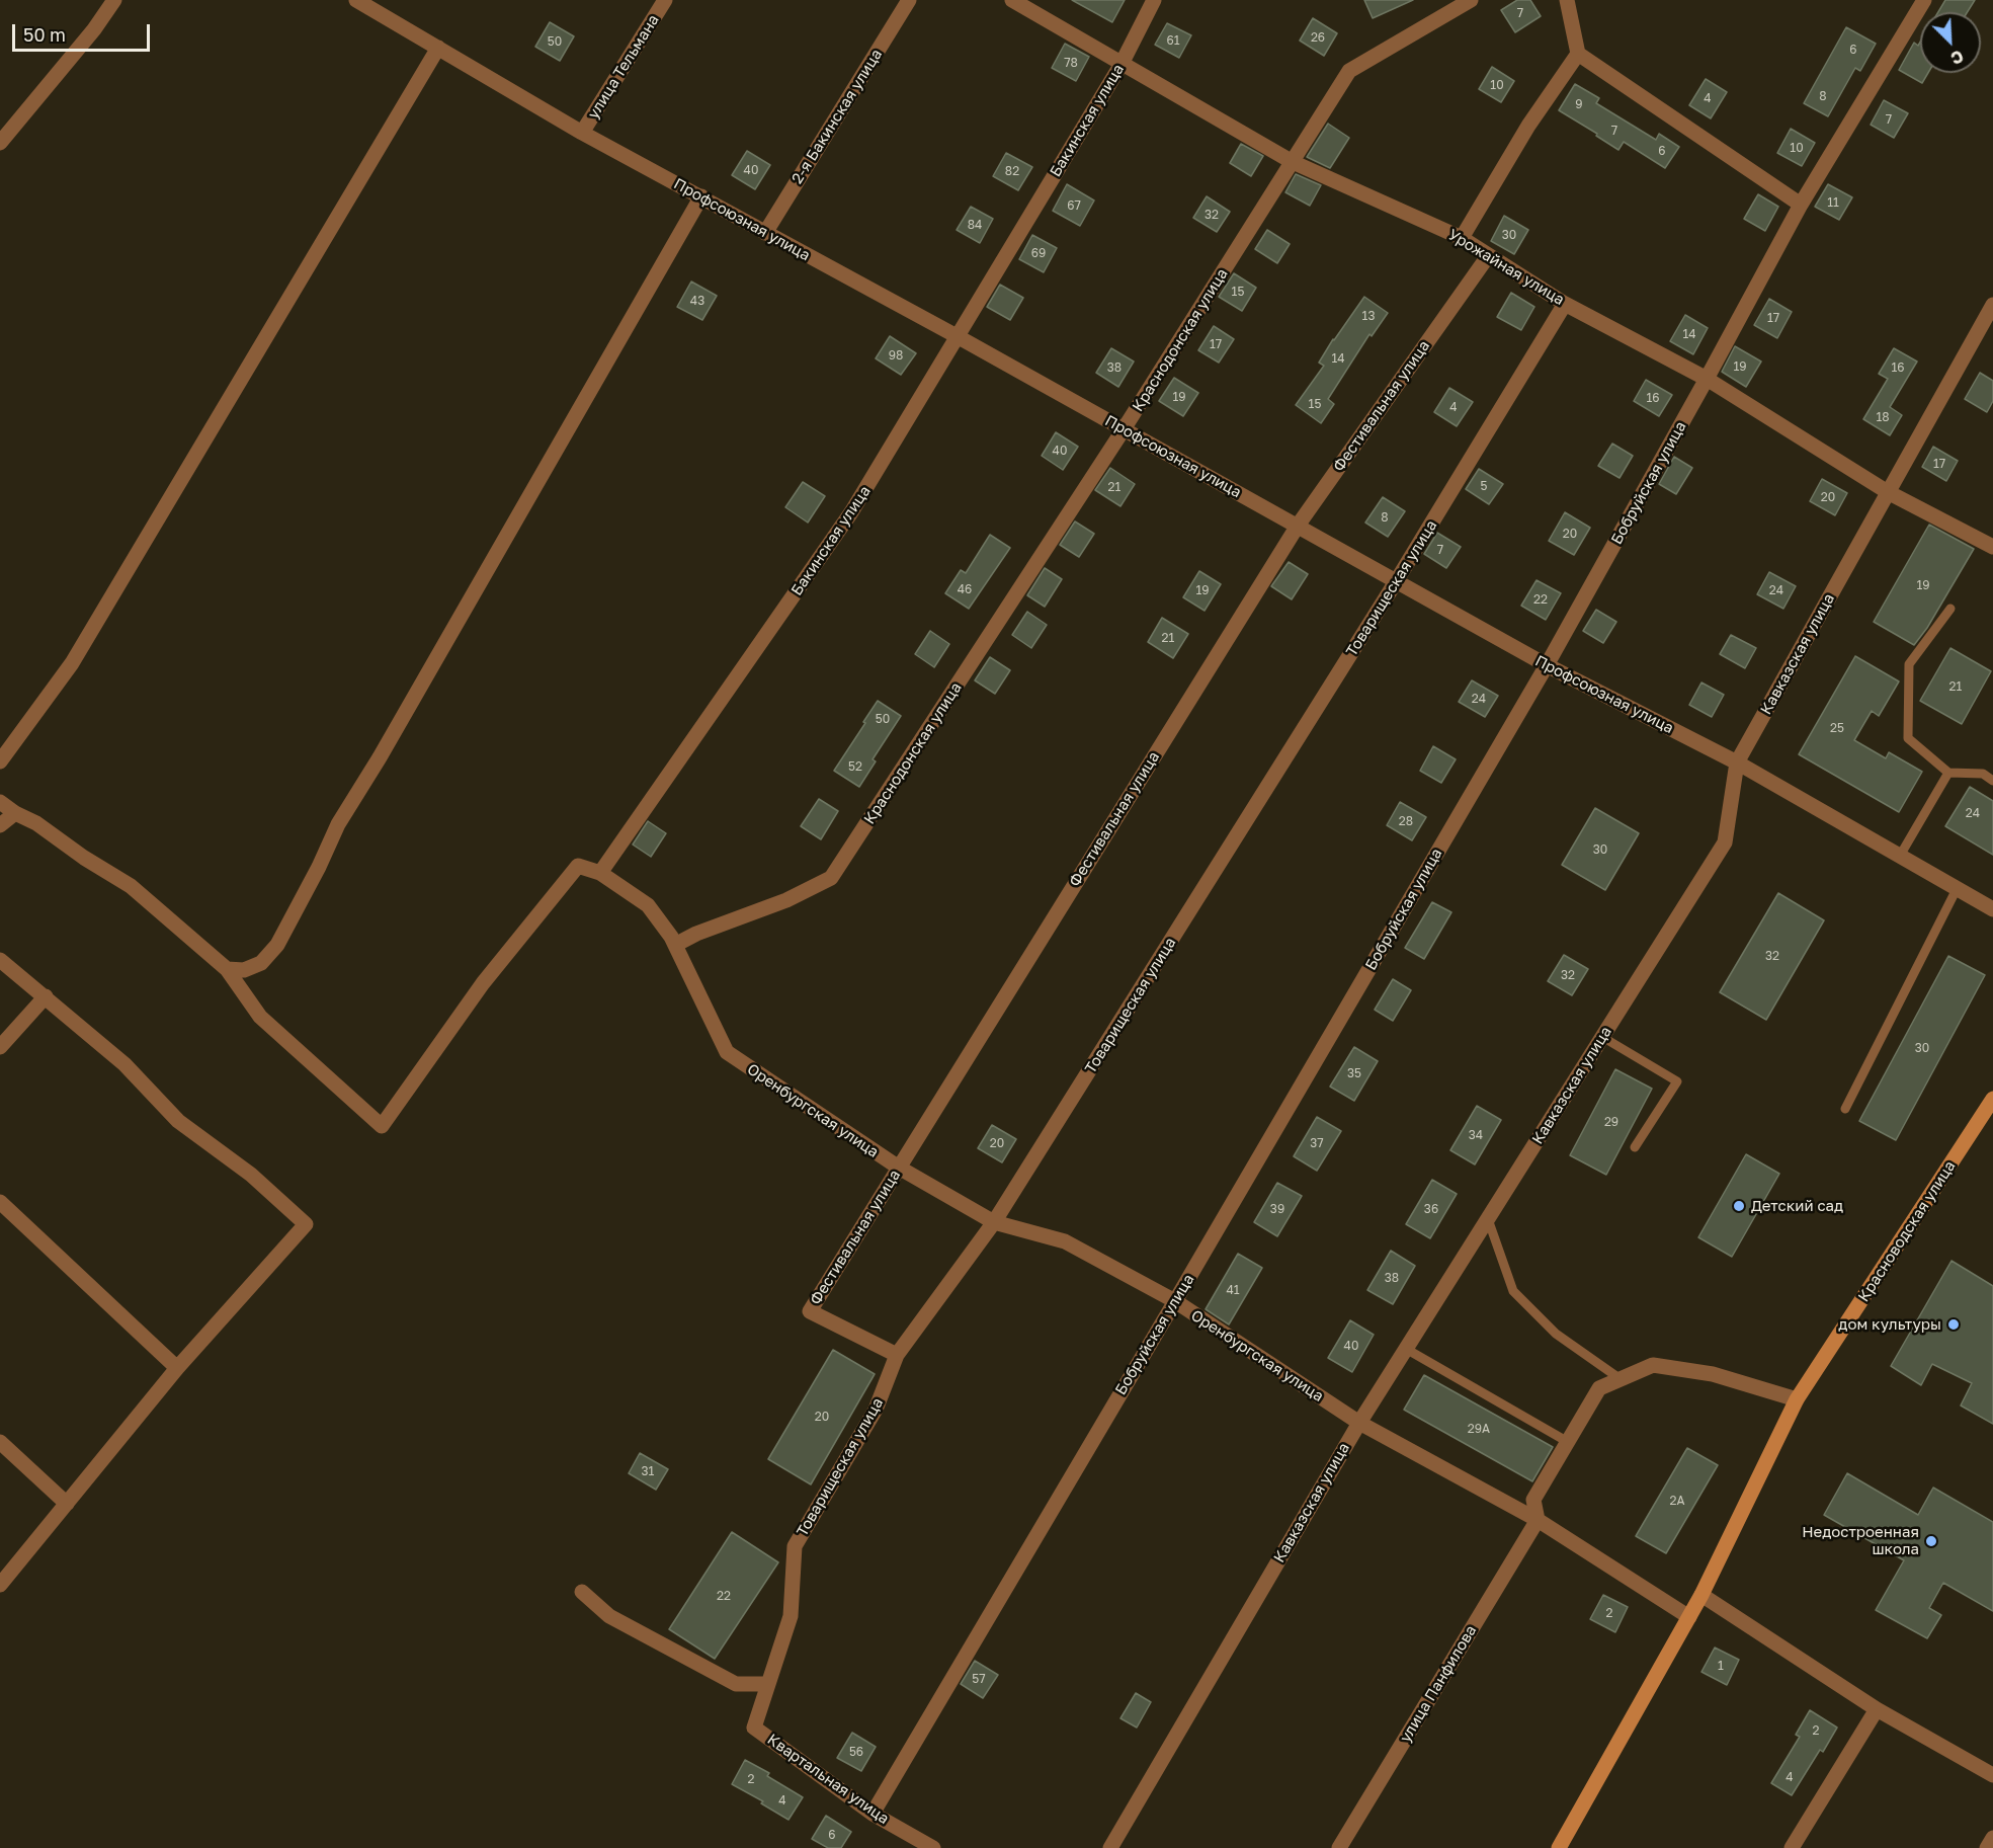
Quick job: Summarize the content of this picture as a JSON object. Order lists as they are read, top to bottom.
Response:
{
  "streets": {
    "main road": ["Красноводская улица"],
    "street": [
      "улица Тельмана",
      "2-я Бакинская улица",
      "Бакинская улица",
      "Профсоюзная улица",
      "Урожайная улица",
      "Краснодонская улица",
      "Фестивальная улица",
      "Бобруйская улица",
      "Товарищеская улица",
      "Кавказская улица",
      "Оренбургская улица",
      "улица Панфилова",
      "Квартальная улица"
    ]
  },
  "crossings": [
    ["улица Тельмана", "Профсоюзная улица"],
    ["2-я Бакинская улица", "Профсоюзная улица"],
    ["Бакинская улица", "Профсоюзная улица"],
    ["Бакинская улица", "Урожайная улица"],
    ["Профсоюзная улица", "Краснодонская улица"],
    ["Профсоюзная улица", "Фестивальная улица"],
    ["Профсоюзная улица", "Бобруйская улица"],
    ["Профсоюзная улица", "Товарищеская улица"],
    ["Профсоюзная улица", "Кавказская улица"],
    ["Урожайная улица", "Краснодонская улица"],
    ["Урожайная улица", "Фестивальная улица"],
    ["Урожайная улица", "Бобруйская улица"],
    ["Урожайная улица", "Товарищеская улица"],
    ["Урожайная улица", "Кавказская улица"],
    ["Краснодонская улица", "Оренбургская улица"],
    ["Фестивальная улица", "Товарищеская улица"],
    ["Фестивальная улица", "Оренбургская улица"],
    ["Бобруйская улица", "Оренбургская улица"],
    ["Бобруйская улица", "Квартальная улица"],
    ["Товарищеская улица", "Оренбургская улица"],
    ["Товарищеская улица", "Квартальная улица"],
    ["Кавказская улица", "Оренбургская улица"],
    ["Оренбургская улица", "Красноводская улица"],
    ["Оренбургская улица", "улица Панфилова"]
  ],
  "places": ["Детский сад", "дом культуры", "Недостроенная школа"],
  "house_numbers": [
    "7",
    "26",
    "61",
    "50",
    "6",
    "78",
    "10",
    "8",
    "4",
    "9",
    "7",
    "7",
    "10",
    "6",
    "40",
    "82",
    "11",
    "67",
    "32",
    "84",
    "30",
    "69",
    "15",
    "43",
    "13",
    "17",
    "14",
    "17",
    "98",
    "14",
    "19",
    "38",
    "16",
    "19",
    "16",
    "15",
    "4",
    "18",
    "40",
    "17",
    "5",
    "21",
    "20",
    "8",
    "20",
    "7",
    "19",
    "46",
    "19",
    "24",
    "22",
    "21",
    "21",
    "24",
    "50",
    "25",
    "52",
    "24",
    "28",
    "30",
    "32",
    "32",
    "30",
    "35",
    "29",
    "34",
    "20",
    "37",
    "39",
    "36",
    "38",
    "41",
    "40",
    "20",
    "29А",
    "31",
    "2А",
    "22",
    "2",
    "1",
    "57",
    "2",
    "56",
    "4",
    "2",
    "4",
    "6"
  ],
  "scale_bar": "50 m",
  "north": "bottom right"
}
